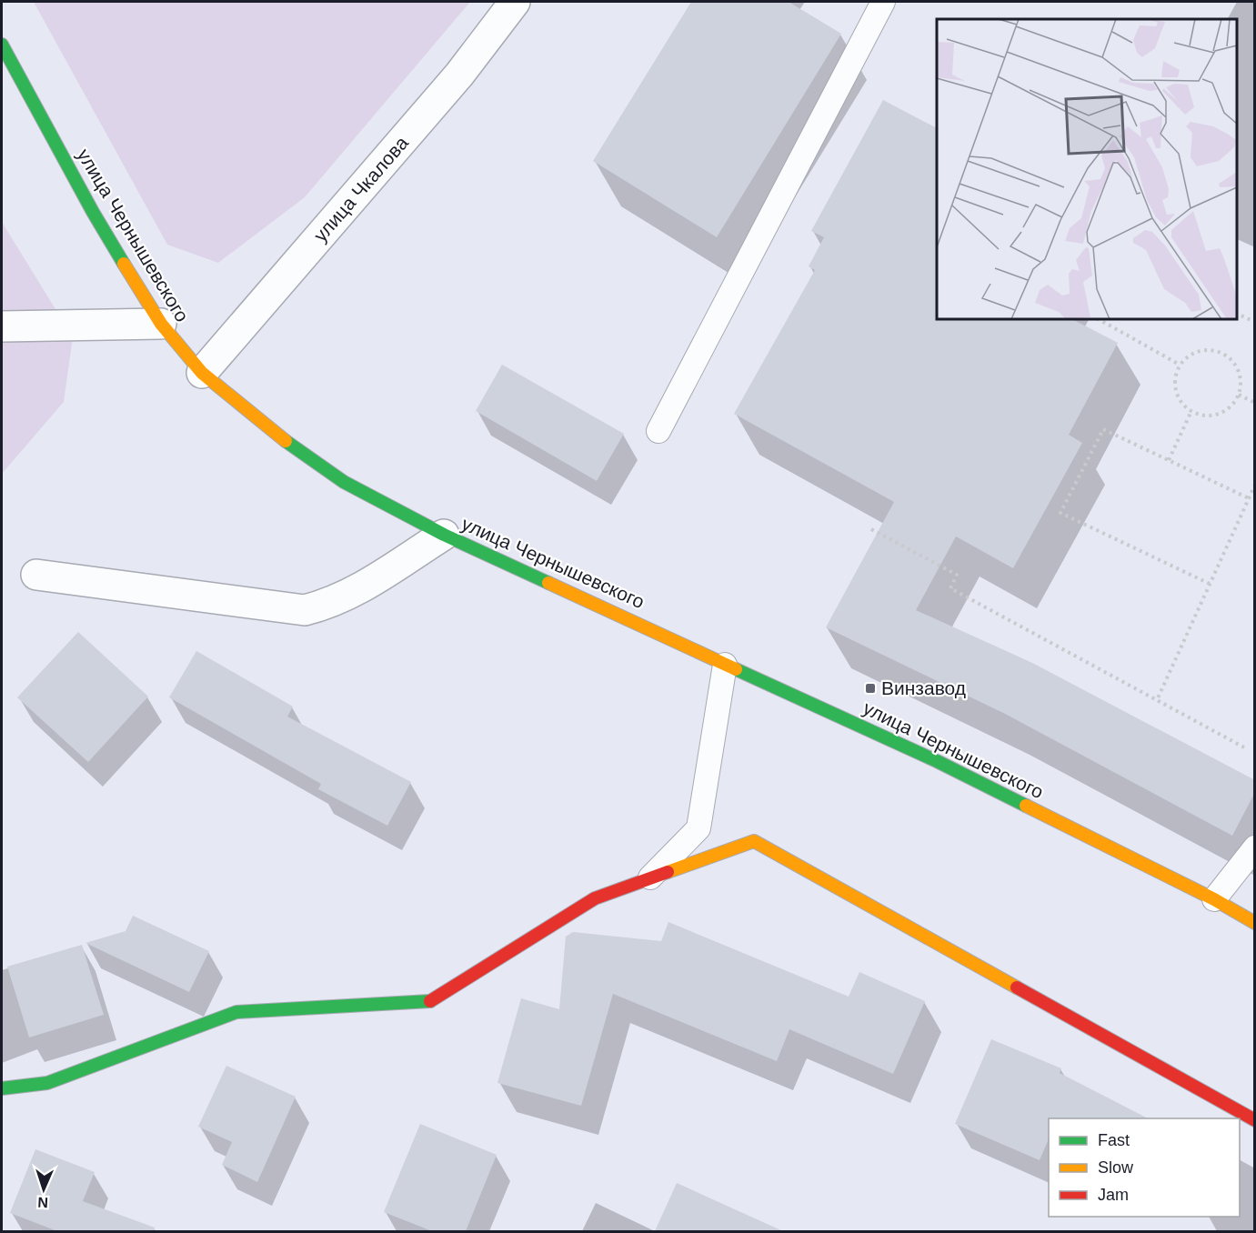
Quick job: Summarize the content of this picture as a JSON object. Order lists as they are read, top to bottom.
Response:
{
  "streets": {
    "main road": ["улица Чернышевского"],
    "street": ["улица Чкалова"]
  },
  "crossings": [
    ["улица Чкалова", "улица Чернышевского"]
  ],
  "places": {
    "transit": ["Винзавод"]
  },
  "legend": ["Fast", "Slow", "Jam"],
  "north": "bottom"
}
